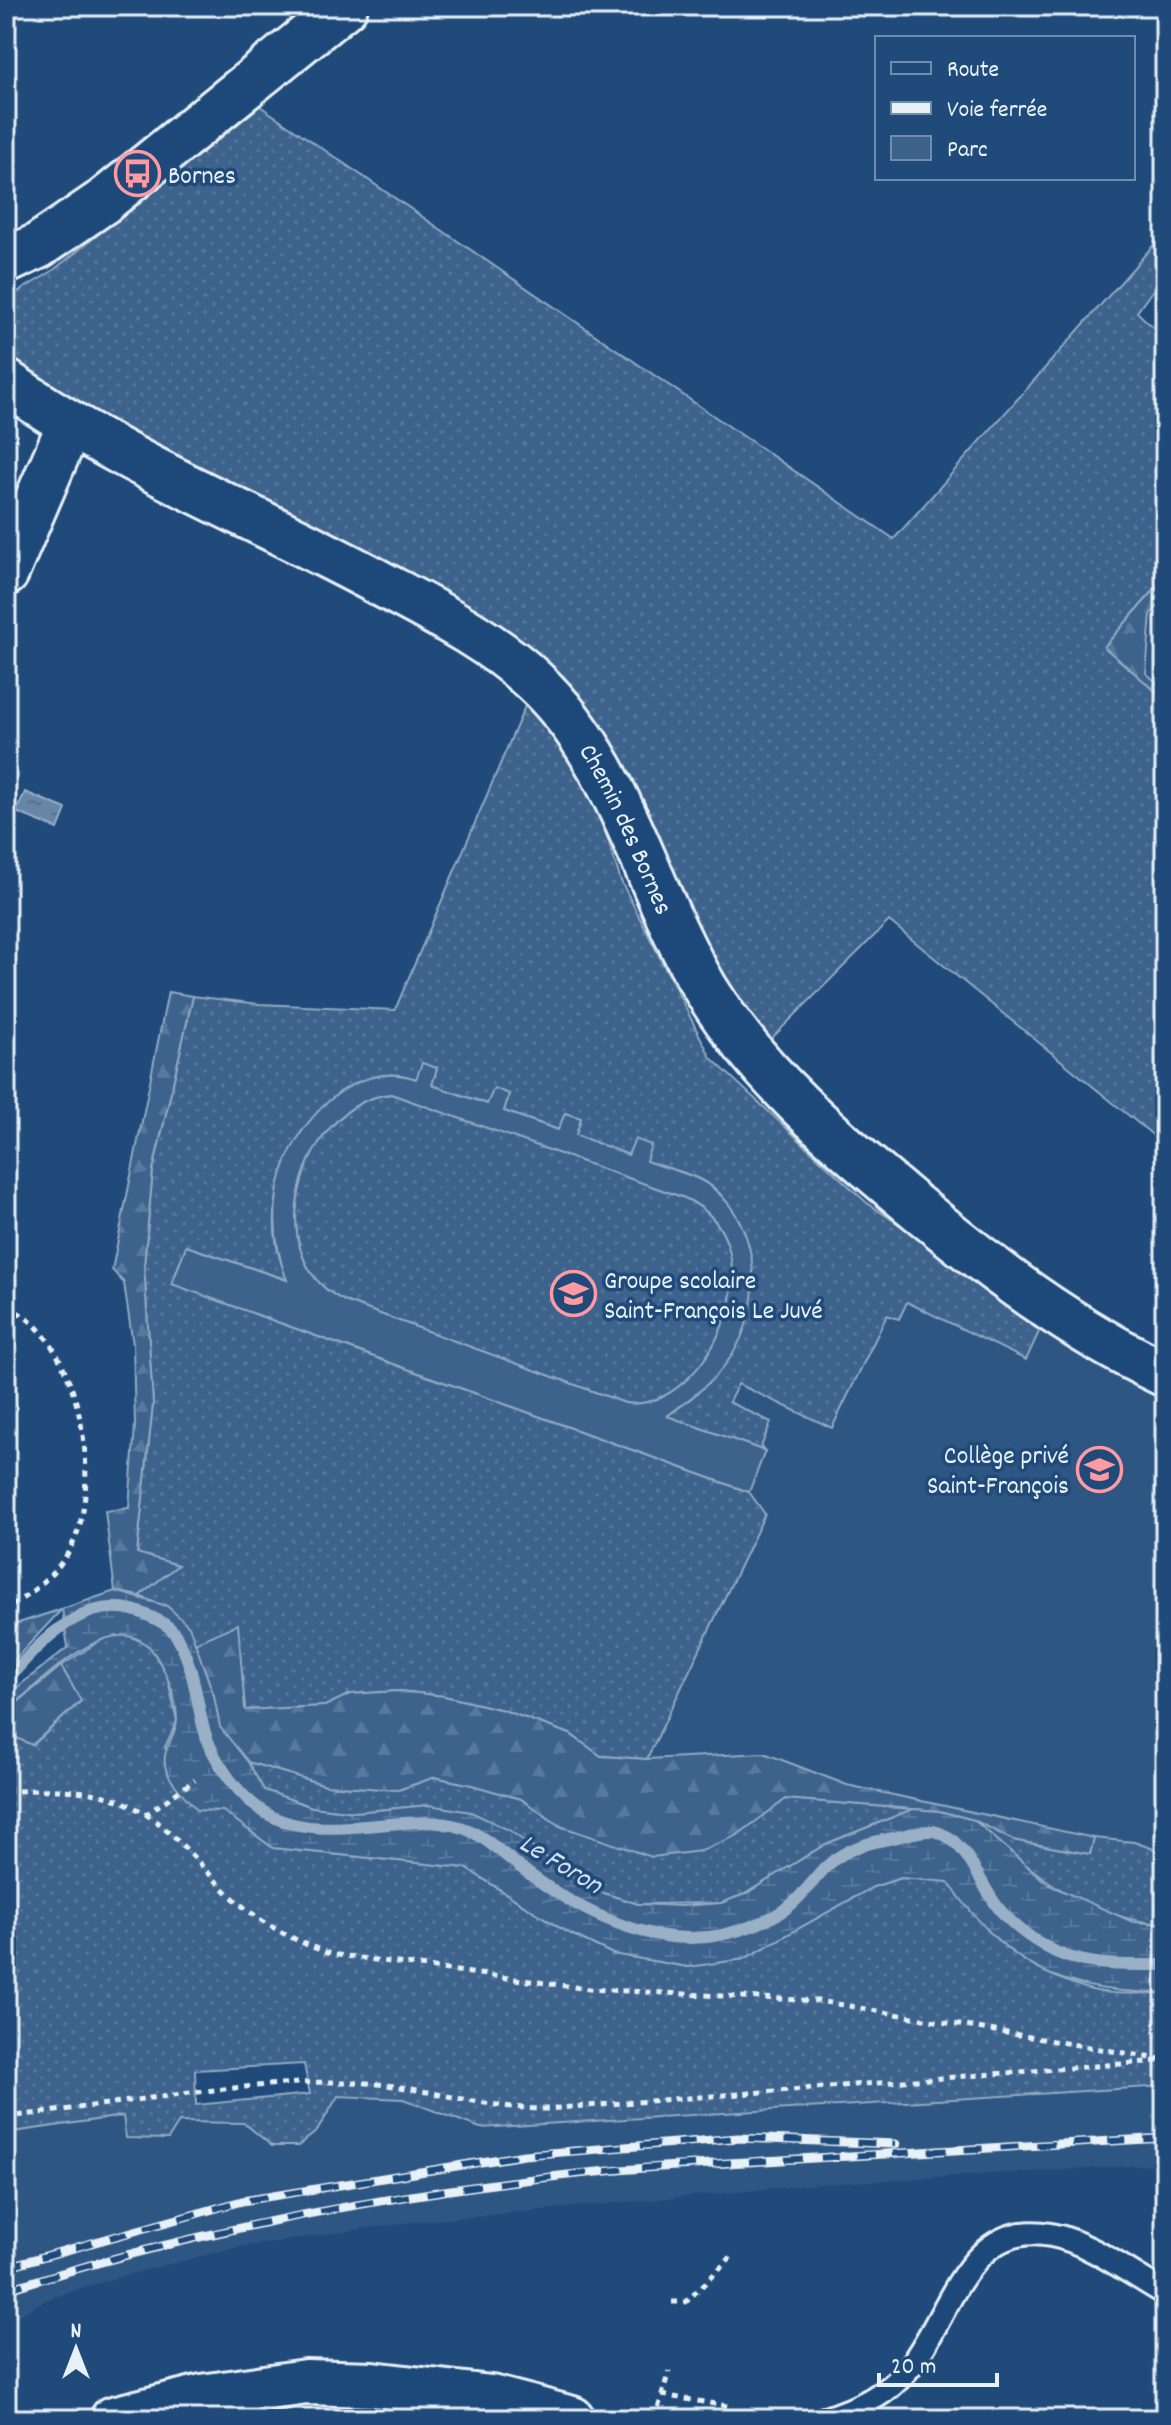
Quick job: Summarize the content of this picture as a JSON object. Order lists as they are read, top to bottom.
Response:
{
  "streets": {
    "street": ["Chemin des Bornes"]
  },
  "water": ["Le Foron"],
  "places": {
    "bus stop": ["Bornes"],
    "school or university": ["Groupe scolaire Saint-François Le Juvé", "Collège privé Saint-François"]
  },
  "legend": ["Route", "Voie ferrée", "Parc"],
  "scale_bar": "20 m",
  "north": "top"
}
